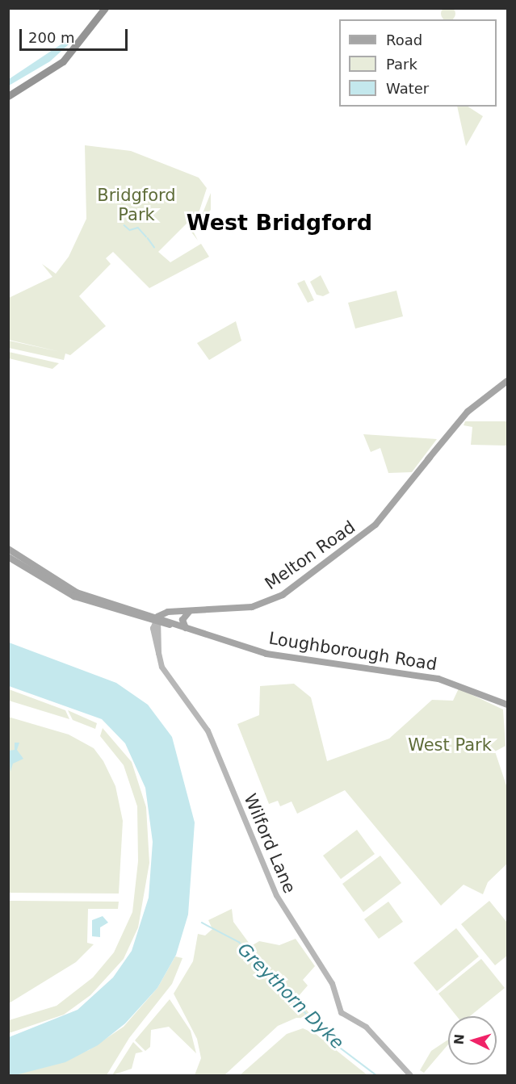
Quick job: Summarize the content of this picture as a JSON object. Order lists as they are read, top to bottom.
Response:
{
  "streets": {
    "main road": ["Melton Road", "Loughborough Road", "Wilford Lane"]
  },
  "crossings": [
    ["Melton Road", "Loughborough Road"],
    ["Melton Road", "Wilford Lane"],
    ["Loughborough Road", "Wilford Lane"]
  ],
  "districts": ["West Bridgford"],
  "water": ["Greythorn Dyke"],
  "parks": ["Bridgford Park", "West Park"],
  "legend": ["Road", "Park", "Water"],
  "scale_bar": "200 m",
  "north": "left"
}
